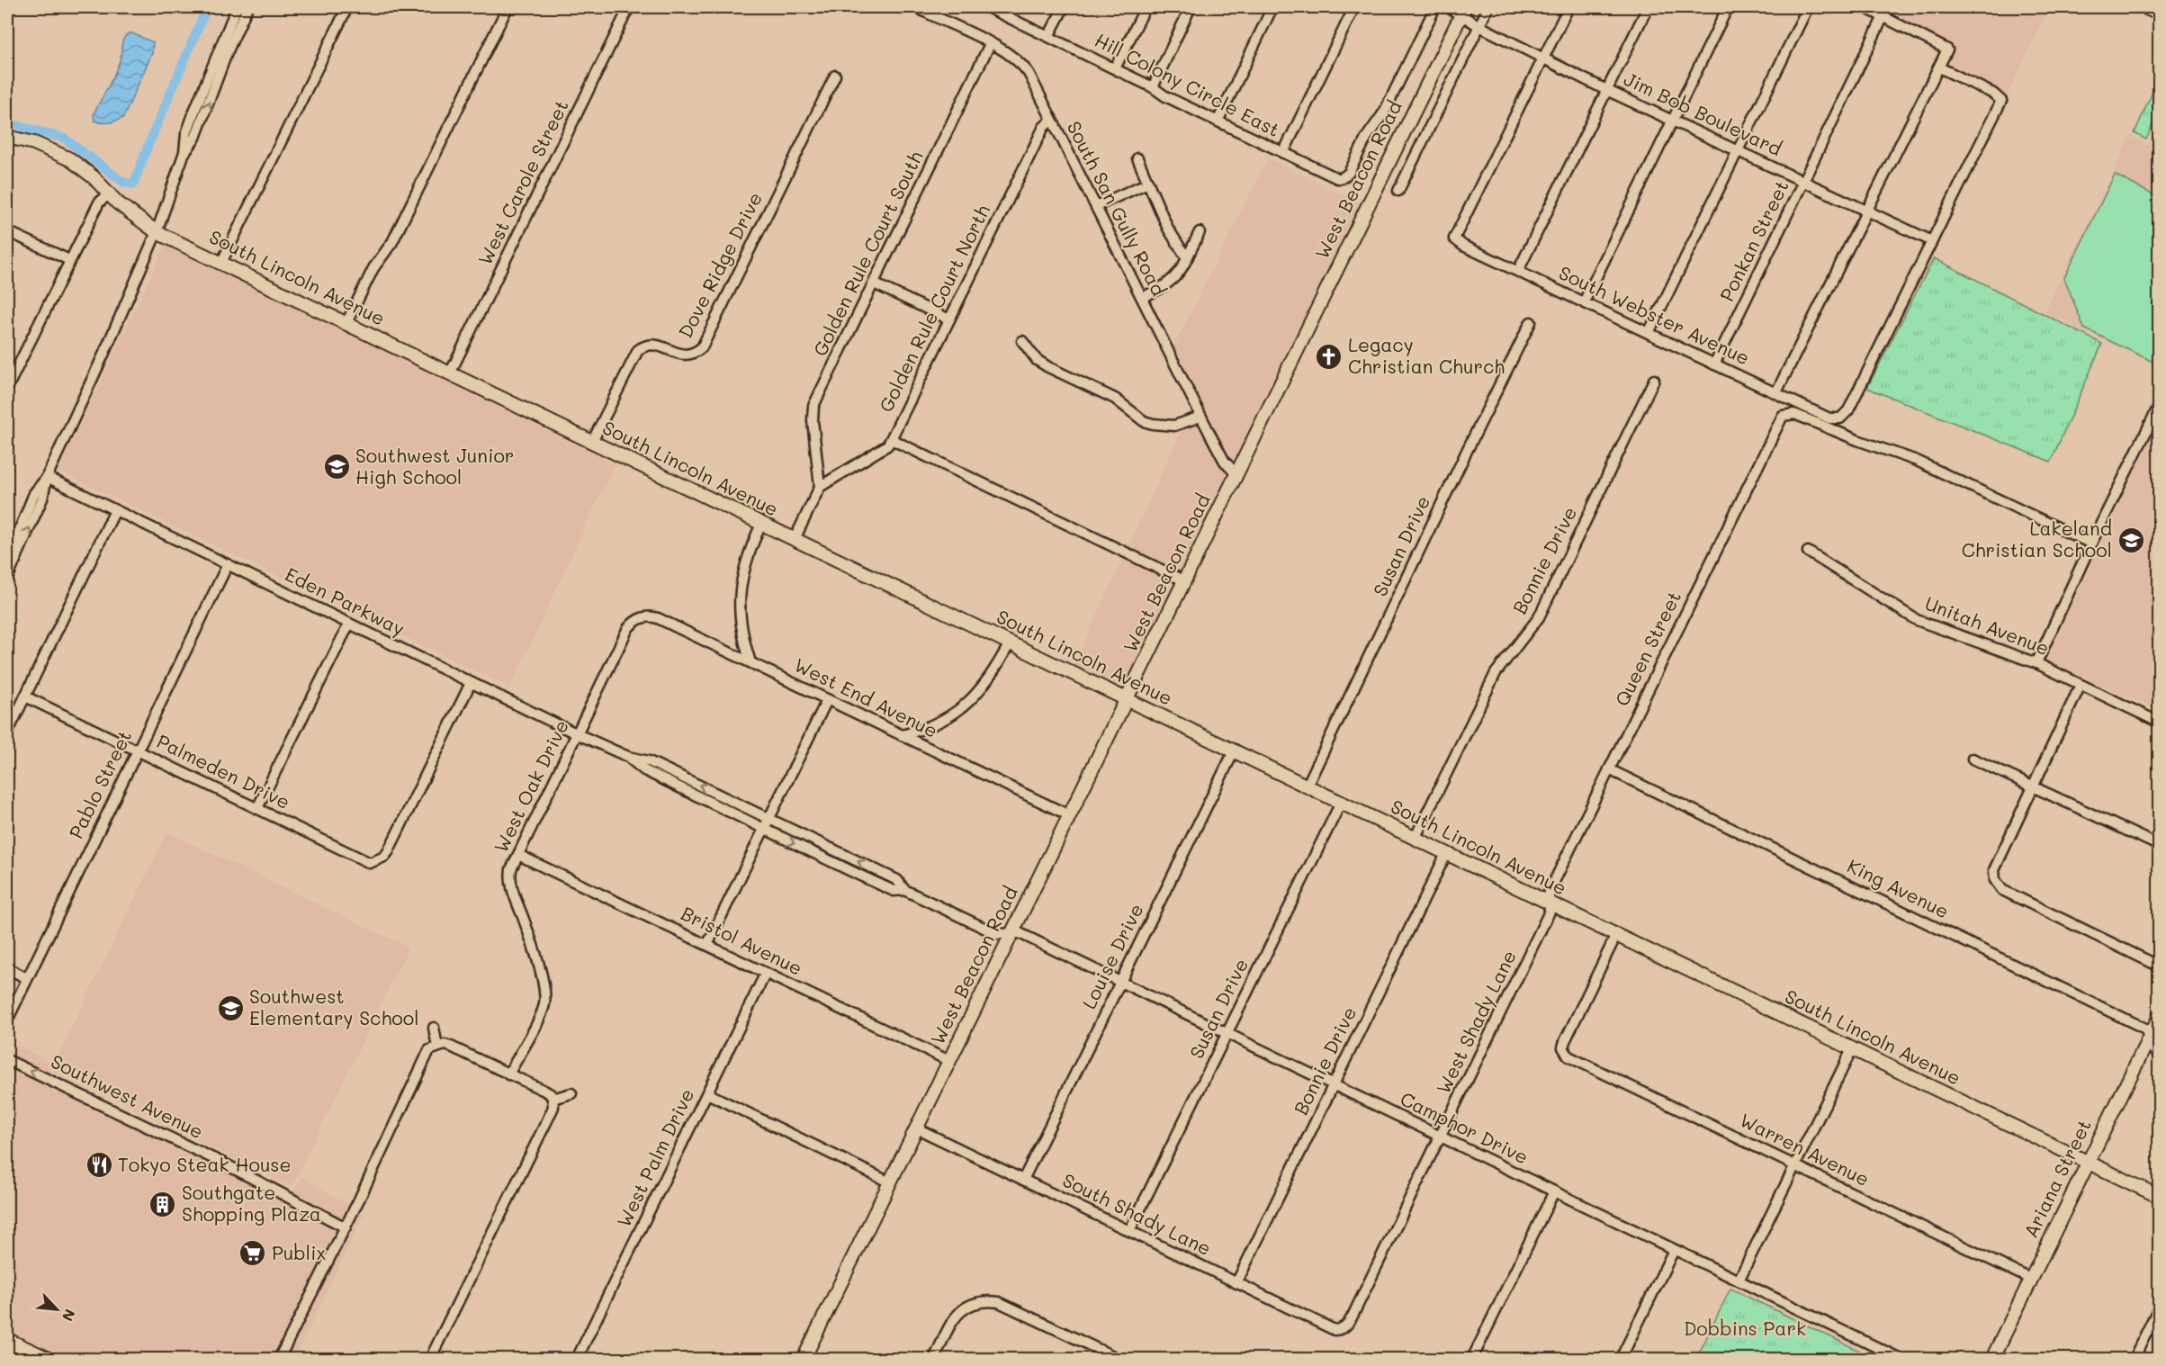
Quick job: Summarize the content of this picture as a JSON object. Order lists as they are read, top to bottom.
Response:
{
  "streets": {
    "street": [
      "Hill Colony Circle East",
      "Jim Bob Boulevard",
      "West Beacon Road",
      "West Carole Street",
      "South San Gully Road",
      "Ponkan Street",
      "Golden Rule Court South",
      "Dove Ridge Drive",
      "South Lincoln Avenue",
      "Golden Rule Court North",
      "South Webster Avenue",
      "Susan Drive",
      "Bonnie Drive",
      "Eden Parkway",
      "Unitah Avenue",
      "Queen Street",
      "West End Avenue",
      "Palmeden Drive",
      "Pablo Street",
      "West Oak Drive",
      "King Avenue",
      "Bristol Avenue",
      "Louise Drive",
      "West Shady Lane",
      "Southwest Avenue",
      "Camphor Drive",
      "Warren Avenue",
      "West Palm Drive",
      "Ariana Street",
      "South Shady Lane"
    ]
  },
  "crossings": [
    ["Jim Bob Boulevard", "West Beacon Road"],
    ["Jim Bob Boulevard", "Ponkan Street"],
    ["Jim Bob Boulevard", "South Webster Avenue"],
    ["West Beacon Road", "South San Gully Road"],
    ["West Beacon Road", "South Lincoln Avenue"],
    ["West Beacon Road", "Eden Parkway"],
    ["West Beacon Road", "West End Avenue"],
    ["West Beacon Road", "Bristol Avenue"],
    ["West Beacon Road", "Camphor Drive"],
    ["West Beacon Road", "South Shady Lane"],
    ["West Carole Street", "South Lincoln Avenue"],
    ["South San Gully Road", "Golden Rule Court South"],
    ["South San Gully Road", "Golden Rule Court North"],
    ["Ponkan Street", "South Webster Avenue"],
    ["Golden Rule Court South", "Golden Rule Court North"],
    ["Dove Ridge Drive", "South Lincoln Avenue"],
    ["South Lincoln Avenue", "Susan Drive"],
    ["South Lincoln Avenue", "Bonnie Drive"],
    ["South Lincoln Avenue", "Queen Street"],
    ["South Lincoln Avenue", "Louise Drive"],
    ["South Lincoln Avenue", "West Shady Lane"],
    ["South Lincoln Avenue", "Warren Avenue"],
    ["South Lincoln Avenue", "Ariana Street"],
    ["Susan Drive", "Camphor Drive"],
    ["Susan Drive", "South Shady Lane"],
    ["Bonnie Drive", "Camphor Drive"],
    ["Bonnie Drive", "South Shady Lane"],
    ["Eden Parkway", "Palmeden Drive"],
    ["Eden Parkway", "Pablo Street"],
    ["Eden Parkway", "West Oak Drive"],
    ["Eden Parkway", "Camphor Drive"],
    ["Queen Street", "King Avenue"],
    ["Queen Street", "West Shady Lane"],
    ["West End Avenue", "West Oak Drive"],
    ["Palmeden Drive", "Pablo Street"],
    ["West Oak Drive", "Bristol Avenue"],
    ["King Avenue", "Ariana Street"],
    ["Bristol Avenue", "West Palm Drive"],
    ["Louise Drive", "Camphor Drive"],
    ["Louise Drive", "South Shady Lane"],
    ["West Shady Lane", "Camphor Drive"],
    ["West Shady Lane", "South Shady Lane"],
    ["Warren Avenue", "Ariana Street"]
  ],
  "one_way": ["Southwest Avenue"],
  "parks": ["Dobbins Park"],
  "places": {
    "church": ["Legacy Christian Church"],
    "school or university": ["Southwest Junior High School", "Lakeland Christian School", "Southwest Elementary School"],
    "restaurant": ["Tokyo Steak House"],
    "building": ["Southgate Shopping Plaza"],
    "supermarket": ["Publix"]
  },
  "north": "bottom right"
}
